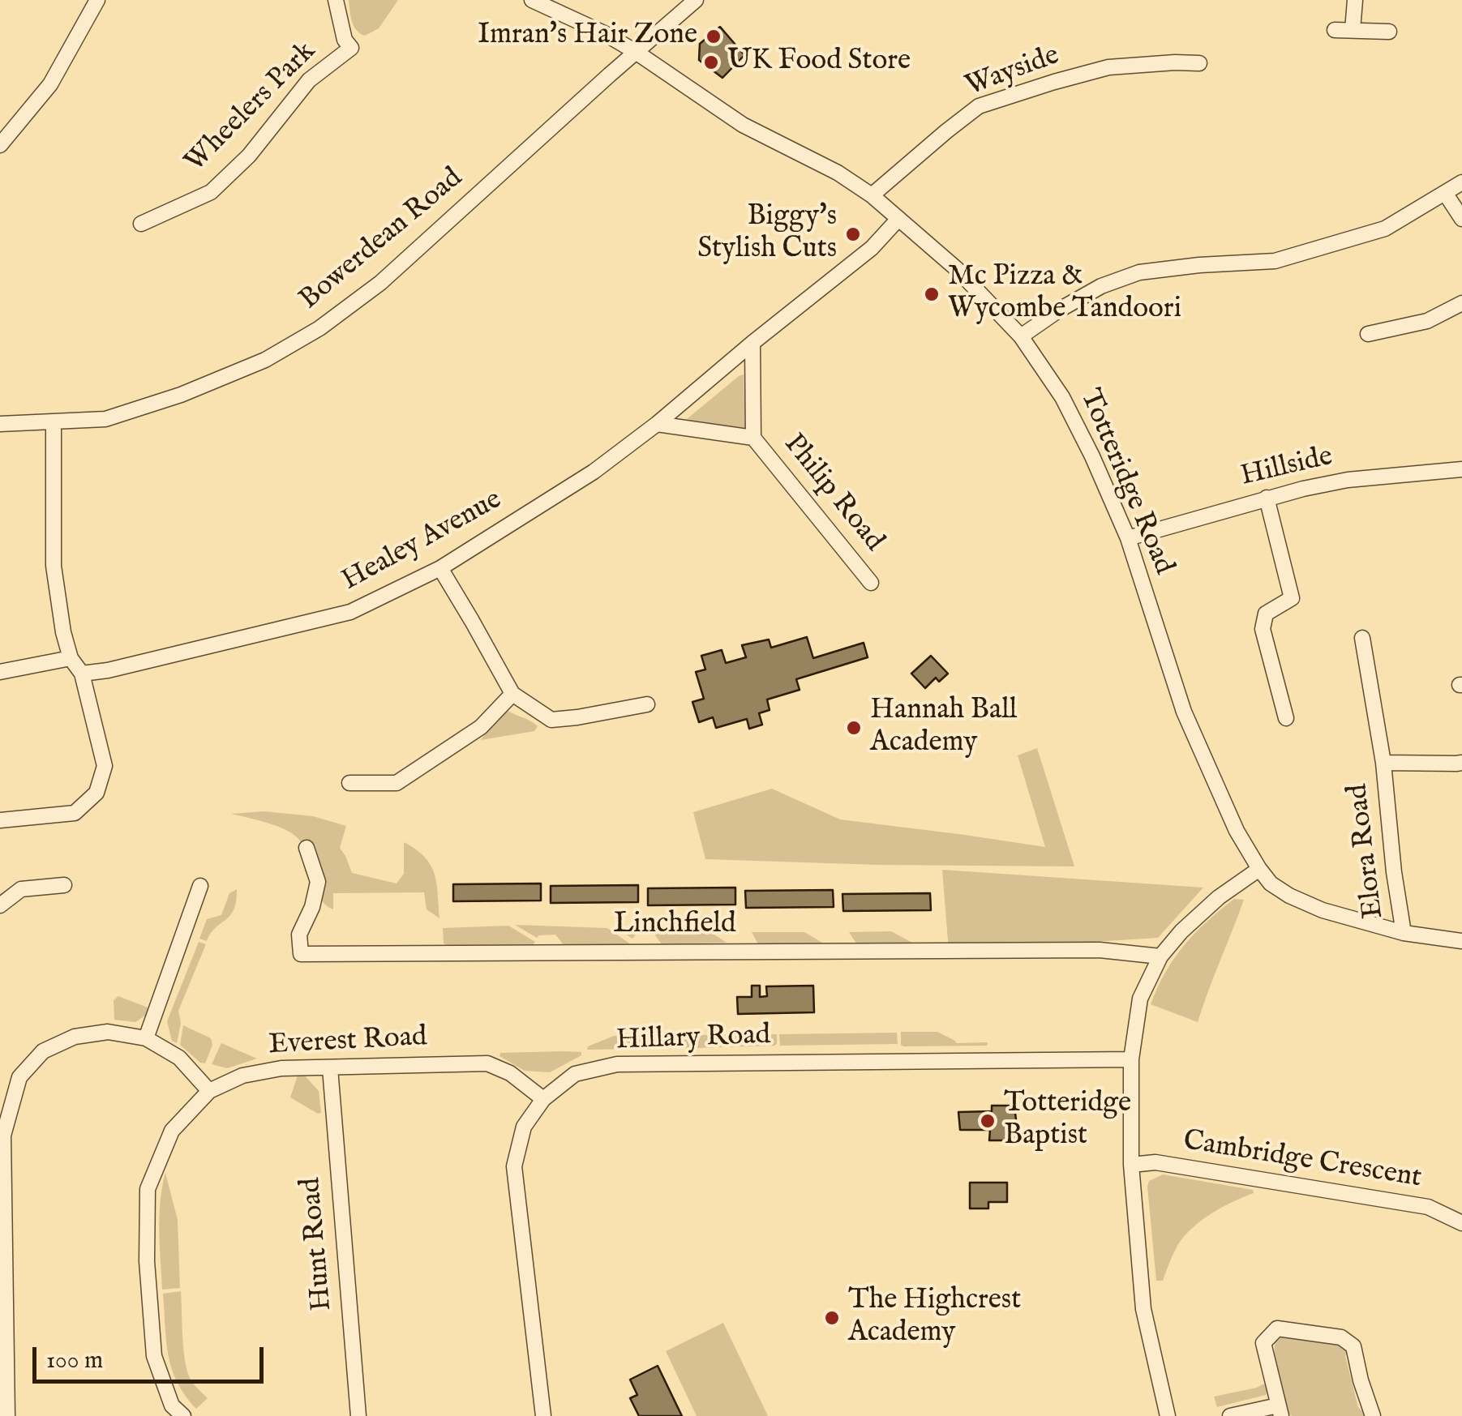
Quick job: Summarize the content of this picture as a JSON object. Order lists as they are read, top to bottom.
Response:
{
  "streets": {
    "street": [
      "Wayside",
      "Wheelers Park",
      "Bowerdean Road",
      "Hillside",
      "Totteridge Road",
      "Philip Road",
      "Healey Avenue",
      "Elora Road",
      "Linchfield",
      "Hillary Road",
      "Everest Road",
      "Cambridge Crescent",
      "Hunt Road"
    ]
  },
  "crossings": [
    ["Wayside", "Totteridge Road"],
    ["Bowerdean Road", "Totteridge Road"],
    ["Hillside", "Totteridge Road"],
    ["Totteridge Road", "Healey Avenue"],
    ["Totteridge Road", "Elora Road"],
    ["Philip Road", "Healey Avenue"],
    ["Hillary Road", "Everest Road"],
    ["Everest Road", "Hunt Road"]
  ],
  "places": [
    "Imran's Hair Zone",
    "UK Food Store",
    "Biggy's Stylish Cuts",
    "Mc Pizza & Wycombe Tandoori",
    "Hannah Ball Academy",
    "Totteridge Baptist",
    "The Highcrest Academy"
  ],
  "scale_bar": "100 m"
}
